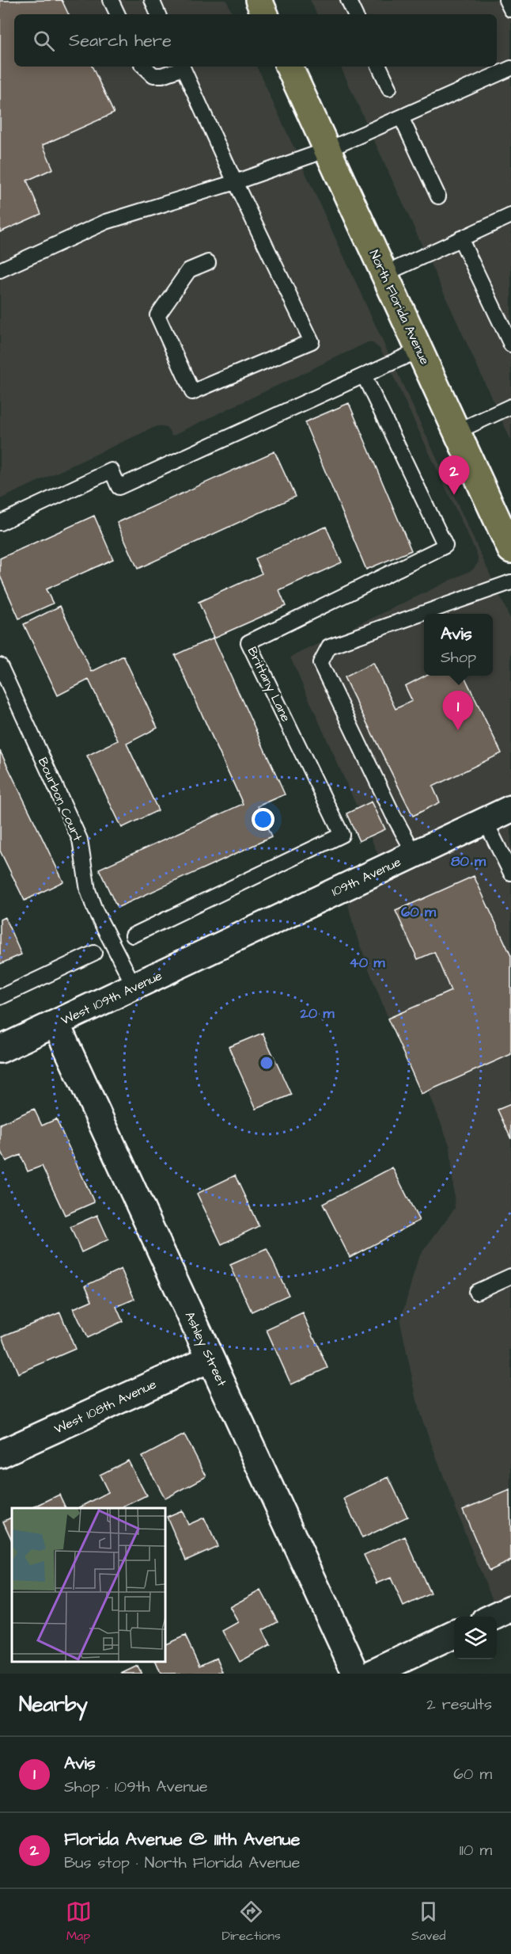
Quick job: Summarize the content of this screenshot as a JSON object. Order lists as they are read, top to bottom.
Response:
{
  "streets": {
    "main road": ["North Florida Avenue"],
    "street": [
      "109th Avenue",
      "West 109th Avenue",
      "Ashley Street",
      "West 108th Avenue"
    ],
    "lane": ["Brittany Lane", "Bourbon Court"]
  },
  "crossings": [
    ["Bourbon Court", "West 109th Avenue"],
    ["109th Avenue", "West 109th Avenue"],
    ["West 109th Avenue", "Ashley Street"],
    ["Ashley Street", "West 108th Avenue"]
  ],
  "page": {
    "search": "Search here",
    "pins": ["2", "1"],
    "popup": ["Avis", "Shop"],
    "heading": ["Nearby", "2 results"],
    "list": [
      {
        "mark": "1",
        "name": "Avis",
        "note": "Shop · 109th Avenue",
        "value": "60 m"
      },
      {
        "mark": "2",
        "name": "Florida Avenue @ 111th Avenue",
        "note": "Bus stop · North Florida Avenue",
        "value": "110 m"
      }
    ],
    "nav": ["Map", "Directions", "Saved"]
  },
  "rings": [
    "80 m",
    "60 m",
    "40 m",
    "20 m"
  ]
}
